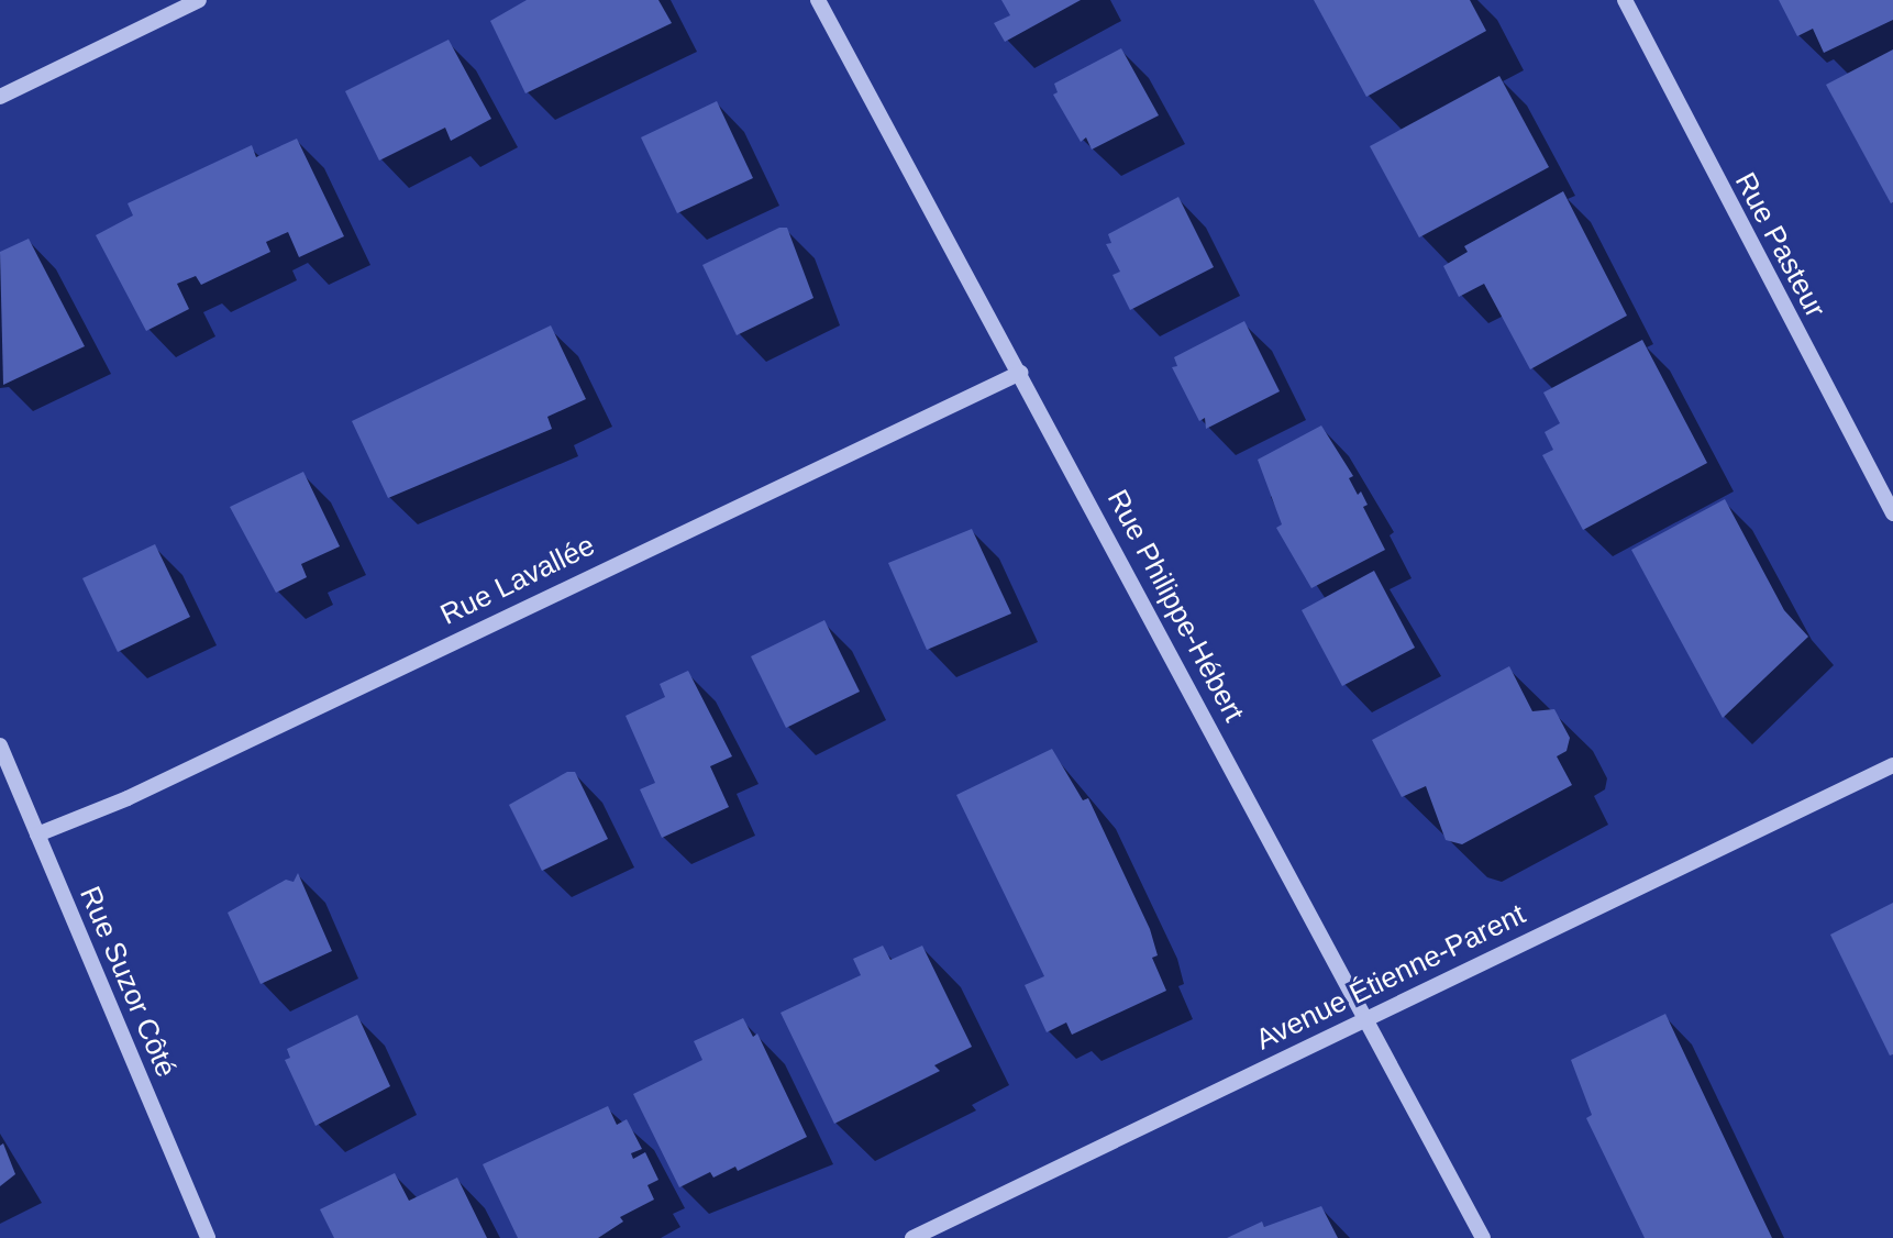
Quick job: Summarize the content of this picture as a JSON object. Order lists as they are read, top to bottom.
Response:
{
  "streets": {
    "street": [
      "Rue Pasteur",
      "Rue Lavallée",
      "Rue Philippe-Hébert",
      "Avenue Étienne-Parent",
      "Rue Suzor Côté"
    ]
  },
  "crossings": [
    ["Rue Lavallée", "Rue Philippe-Hébert"],
    ["Rue Lavallée", "Rue Suzor Côté"],
    ["Rue Philippe-Hébert", "Avenue Étienne-Parent"]
  ]
}
